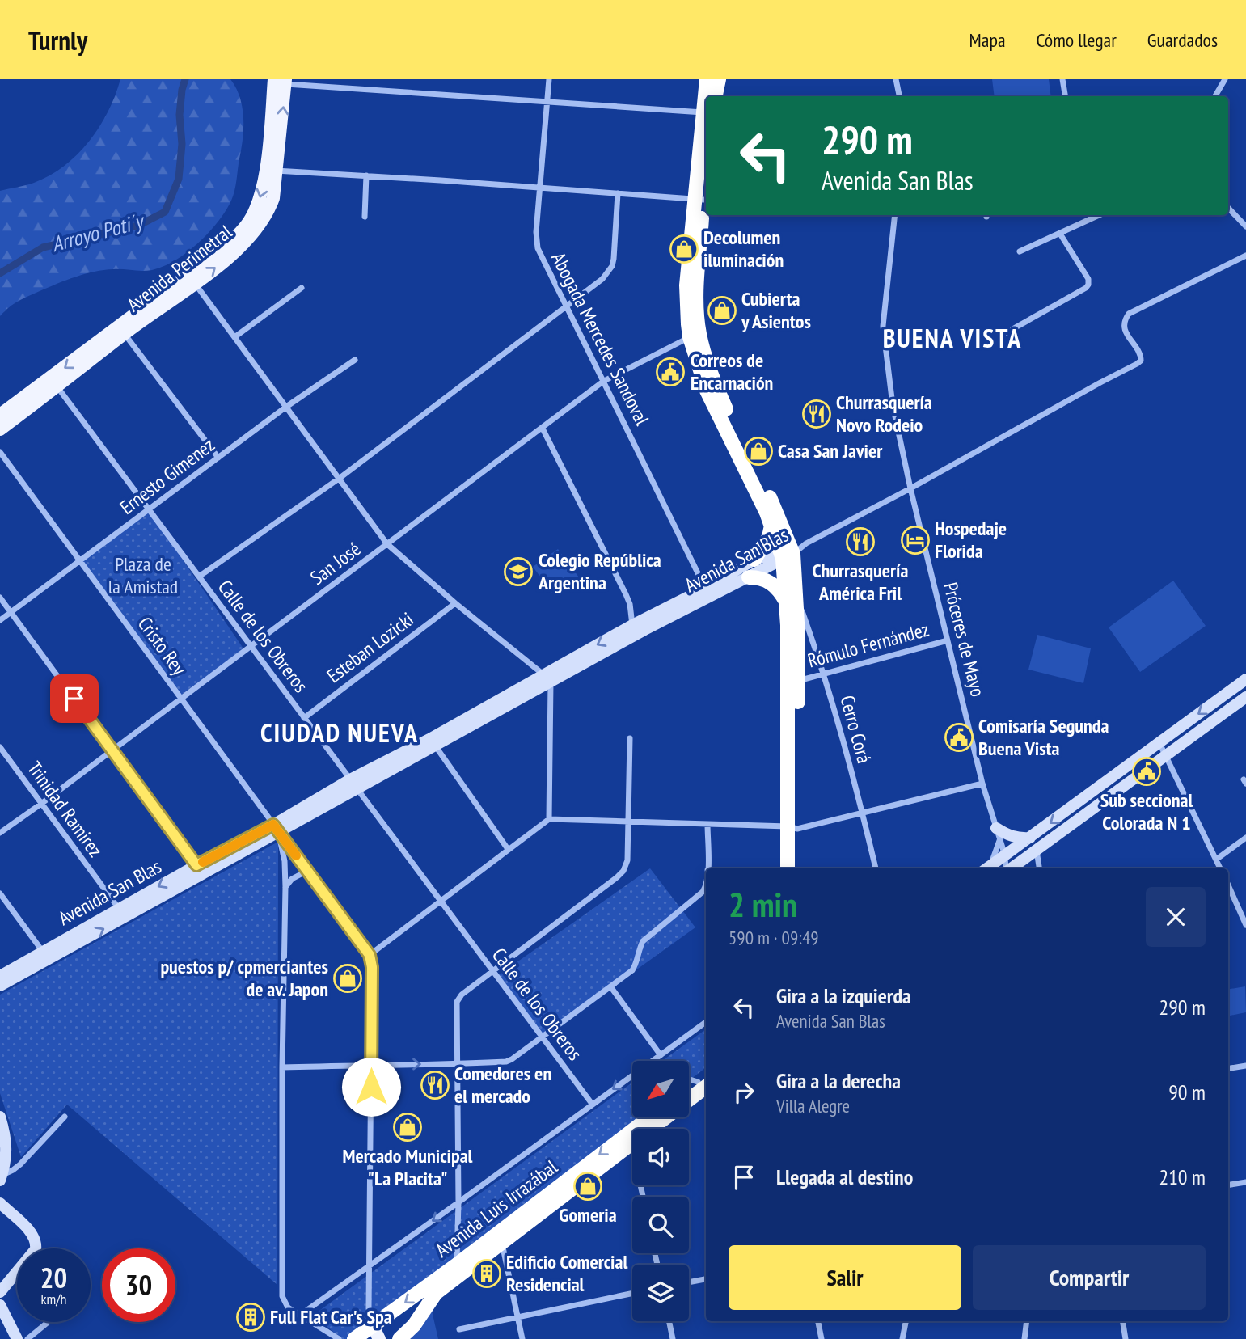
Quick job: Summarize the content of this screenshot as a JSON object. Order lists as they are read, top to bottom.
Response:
{
  "streets": {
    "highway": ["Avenida Luis Irrazábal"],
    "main road": ["Avenida Perimetral"],
    "street": [
      "Abogada Mercedes Sandoval",
      "Ernesto Gimenez",
      "Avenida San Blas",
      "San José",
      "Calle de los Obreros",
      "Próceres de Mayo",
      "Rómulo Fernández",
      "Cristo Rey",
      "Esteban Lozicki",
      "Cerro Corá",
      "Trinidad Ramirez"
    ]
  },
  "crossings": [
    ["Avenida Perimetral", "Calle de los Obreros"],
    ["Abogada Mercedes Sandoval", "Avenida San Blas"],
    ["Abogada Mercedes Sandoval", "San José"],
    ["Ernesto Gimenez", "Calle de los Obreros"],
    ["Ernesto Gimenez", "Cristo Rey"],
    ["Avenida San Blas", "Calle de los Obreros"],
    ["Avenida San Blas", "Próceres de Mayo"],
    ["Avenida San Blas", "Cristo Rey"],
    ["Avenida San Blas", "Trinidad Ramirez"],
    ["San José", "Calle de los Obreros"],
    ["San José", "Cristo Rey"],
    ["San José", "Trinidad Ramirez"],
    ["Calle de los Obreros", "Esteban Lozicki"],
    ["Próceres de Mayo", "Rómulo Fernández"],
    ["Rómulo Fernández", "Cerro Corá"]
  ],
  "districts": ["BUENA VISTA", "CIUDAD NUEVA"],
  "water": ["Arroyo Poti´y"],
  "parks": ["Plaza de la Amistad"],
  "places": {
    "shop": [
      "Decolumen iluminación",
      "Cubierta y Asientos",
      "Casa San Javier",
      "puestos p/ cpmerciantes de av. Japon",
      "Mercado Municipal \"La Placita\"",
      "Gomeria"
    ],
    "public building": ["Correos de Encarnación", "Comisaría Segunda Buena Vista", "Sub seccional Colorada N 1"],
    "restaurant": ["Churrasquería Novo Rodeio", "Churrasquería América Fril", "Comedores en el mercado"],
    "hotel": ["Hospedaje Florida"],
    "school or university": ["Colegio República Argentina"],
    "building": ["Edificio Comercial Residencial", "Full Flat Car's Spa"]
  },
  "north": "bottom left",
  "page": {
    "header": "Turnly",
    "nav": ["Mapa", "Cómo llegar", "Guardados"],
    "turn": ["290 m", "Avenida San Blas"],
    "heading": ["2 min", "590 m · 09:49"],
    "list": [
      {
        "name": "Gira a la izquierda",
        "note": "Avenida San Blas",
        "value": "290 m"
      },
      {
        "name": "Gira a la derecha",
        "note": "Villa Alegre",
        "value": "90 m"
      },
      {
        "name": "Llegada al destino",
        "value": "210 m"
      }
    ],
    "buttons": ["Salir", "Compartir"],
    "speed": "20 km/h",
    "limit": "30"
  }
}
